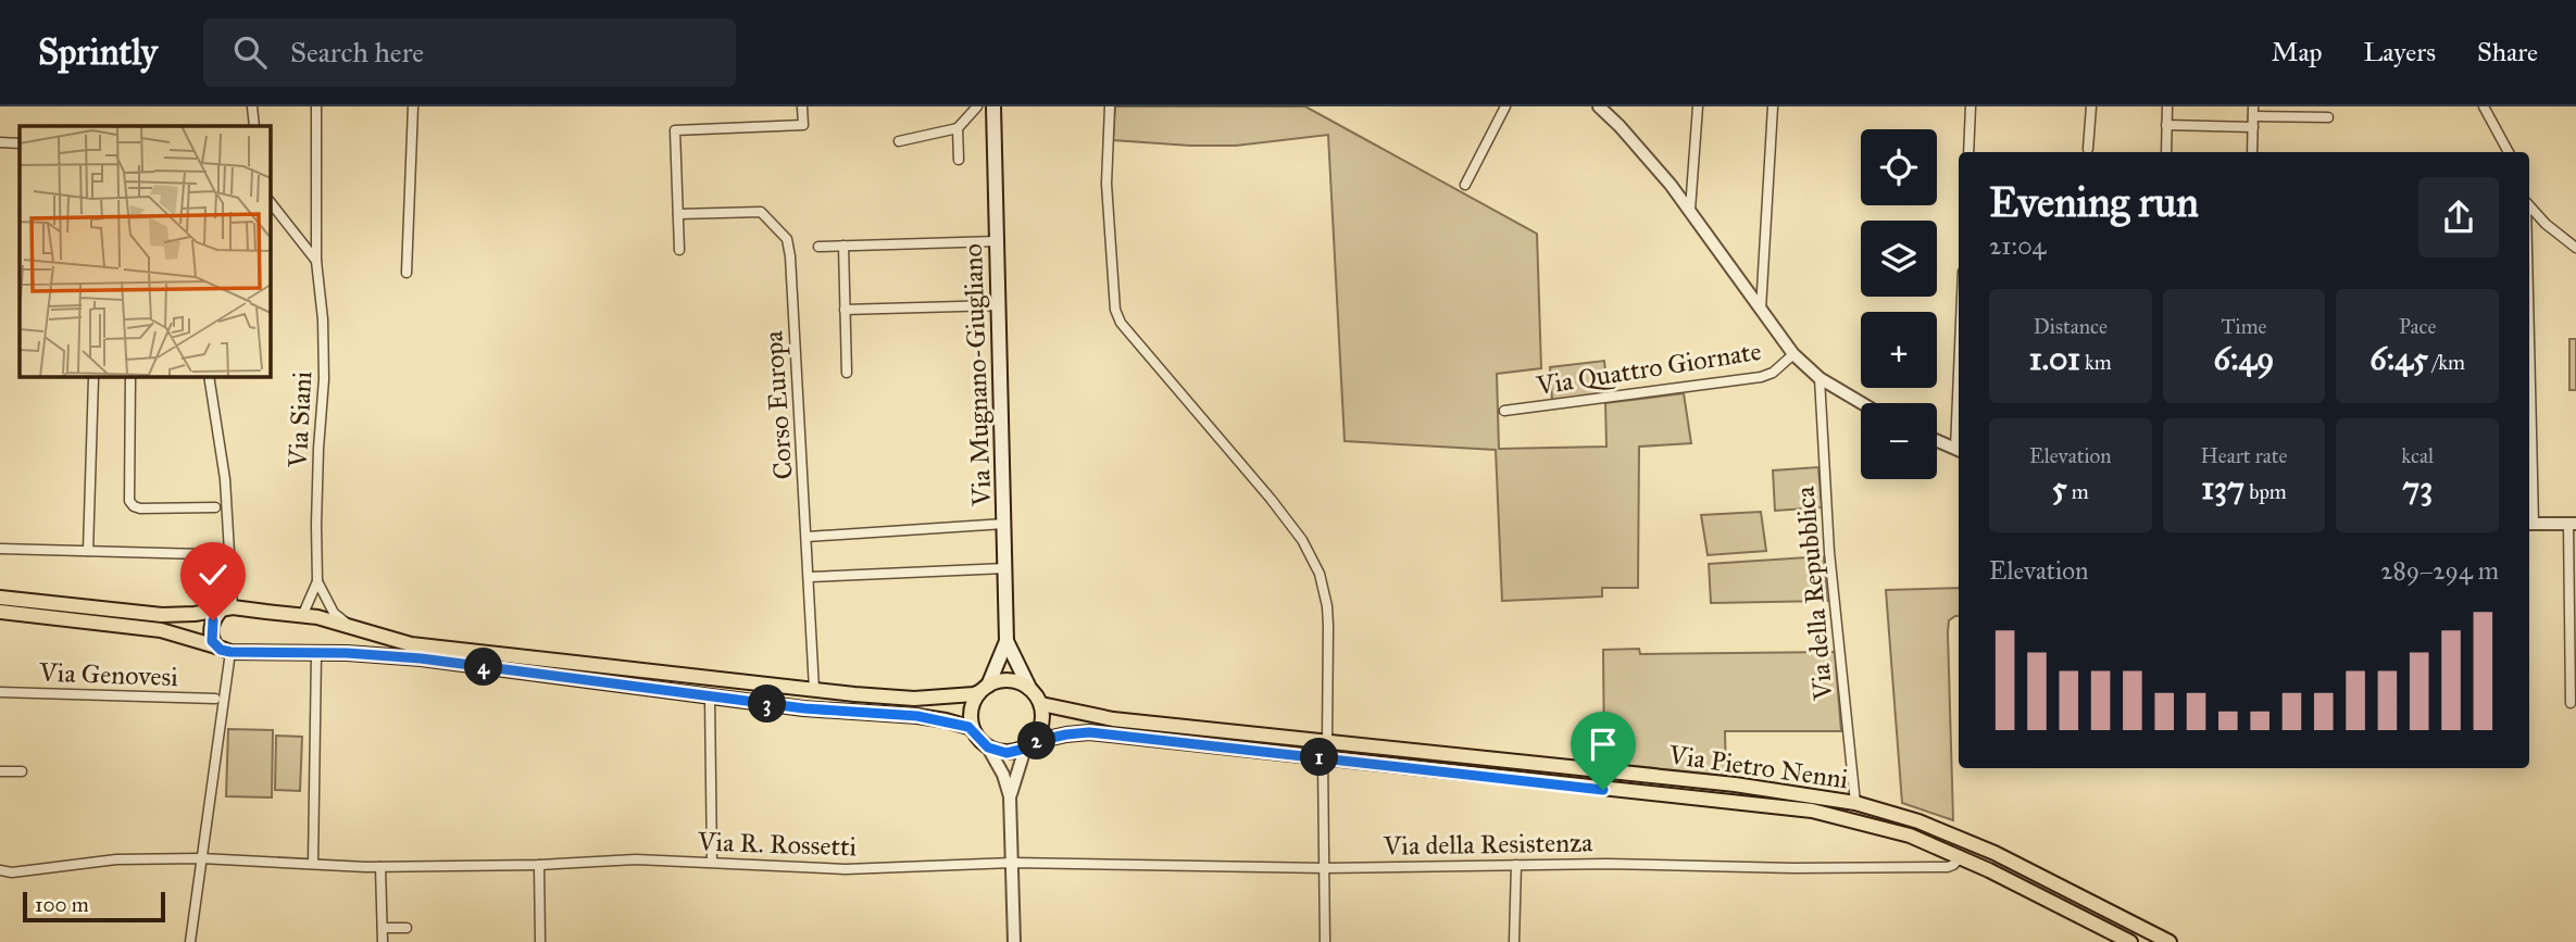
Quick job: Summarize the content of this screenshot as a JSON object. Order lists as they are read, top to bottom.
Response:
{
  "streets": {
    "main road": ["Via Mugnano-Giugliano", "Via Pietro Nenni"],
    "street": [
      "Via Quattro Giornate",
      "Corso Europa",
      "Via Siani",
      "Via della Repubblica",
      "Via Genovesi",
      "Via R. Rossetti",
      "Via della Resistenza"
    ]
  },
  "crossings": [
    ["Via Mugnano-Giugliano", "Via Pietro Nenni"],
    ["Via della Repubblica", "Via Pietro Nenni"],
    ["Via Pietro Nenni", "Via della Resistenza"],
    ["Via R. Rossetti", "Via della Resistenza"]
  ],
  "scale_bar": "100 m",
  "page": {
    "header": "Sprintly",
    "search": "Search here",
    "nav": ["Map", "Layers", "Share"],
    "map_buttons": ["+", "−"],
    "heading": ["Evening run", "21:04"],
    "stats": [
      ["Distance", "1.01 km"],
      ["Time", "6:49"],
      ["Pace", "6:45 /km"],
      ["Elevation", "5 m"],
      ["Heart rate", "137 bpm"],
      ["kcal", "73"]
    ],
    "chart": ["Elevation", "289–294 m"],
    "pins": [
      "4",
      "3",
      "2",
      "1"
    ],
    "scale": "100 m"
  }
}
